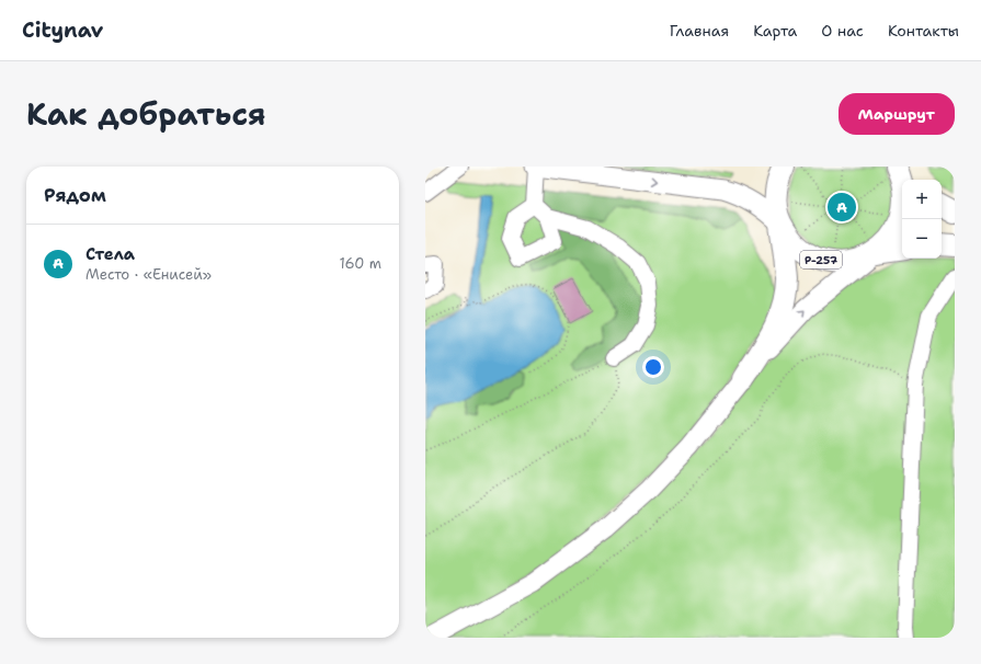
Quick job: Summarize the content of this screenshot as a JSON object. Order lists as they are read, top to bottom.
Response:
{
  "streets": {
    "highway": ["Р-257"]
  },
  "page": {
    "header": "Citynav",
    "nav": [
      "Главная",
      "Карта",
      "О нас",
      "Контакты"
    ],
    "title": "Как добраться",
    "buttons": "Маршрут",
    "heading": "Рядом",
    "map_buttons": ["+", "−"],
    "pins": "A",
    "list": [
      {
        "mark": "A",
        "name": "Стела",
        "note": "Место · «Енисей»",
        "value": "160 m"
      }
    ]
  }
}
